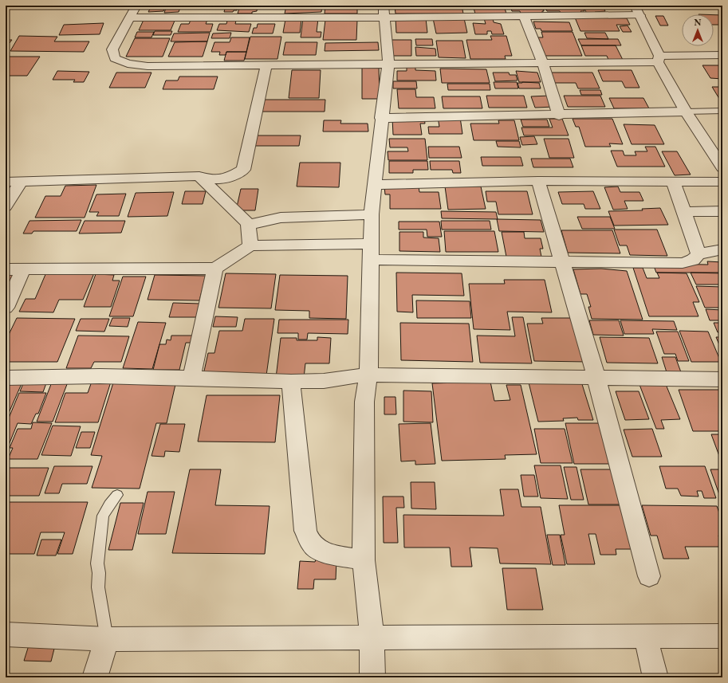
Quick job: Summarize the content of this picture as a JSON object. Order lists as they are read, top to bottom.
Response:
{
  "north": "top"
}
